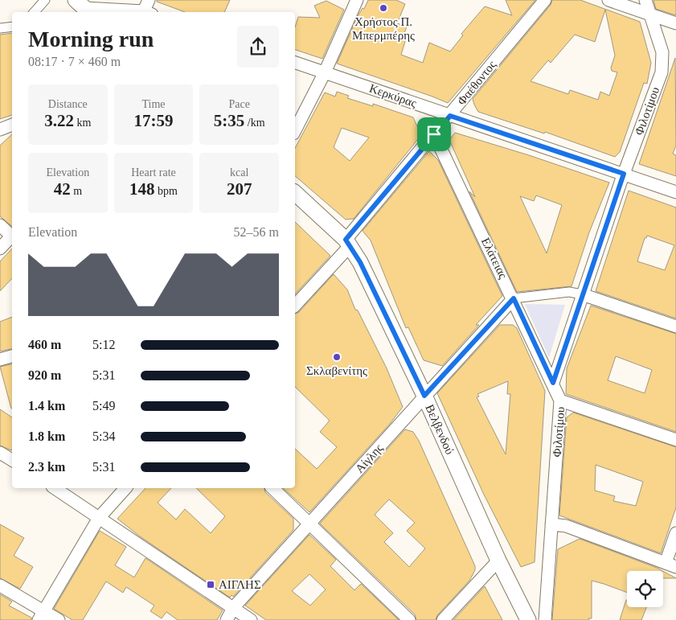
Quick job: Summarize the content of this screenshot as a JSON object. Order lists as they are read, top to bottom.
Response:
{
  "streets": {
    "street": [
      "Φαέθοντος",
      "Κερκύρας",
      "Φιλοτίμου",
      "Ελάτειας",
      "Βελβενδού",
      "Αίγλης"
    ]
  },
  "crossings": [
    ["Φαέθοντος", "Κερκύρας"],
    ["Φαέθοντος", "Ελάτειας"],
    ["Φαέθοντος", "Βελβενδού"],
    ["Κερκύρας", "Φιλοτίμου"],
    ["Φιλοτίμου", "Ελάτειας"],
    ["Ελάτειας", "Αίγλης"],
    ["Βελβενδού", "Αίγλης"]
  ],
  "places": {
    "other": ["Χρήστος Π. Μπερμπέρης", "Σκλαβενίτης"],
    "transit": ["ΑΙΓΛΗΣ"]
  },
  "page": {
    "heading": ["Morning run", "08:17 · 7 × 460 m"],
    "stats": [
      ["Distance", "3.22 km"],
      ["Time", "17:59"],
      ["Pace", "5:35 /km"],
      ["Elevation", "42 m"],
      ["Heart rate", "148 bpm"],
      ["kcal", "207"]
    ],
    "chart": ["Elevation", "52–56 m"],
    "list": [
      {
        "name": "460 m",
        "note": "5:12"
      },
      {
        "name": "920 m",
        "note": "5:31"
      },
      {
        "name": "1.4 km",
        "note": "5:49"
      },
      {
        "name": "1.8 km",
        "note": "5:34"
      },
      {
        "name": "2.3 km",
        "note": "5:31"
      }
    ]
  }
}
